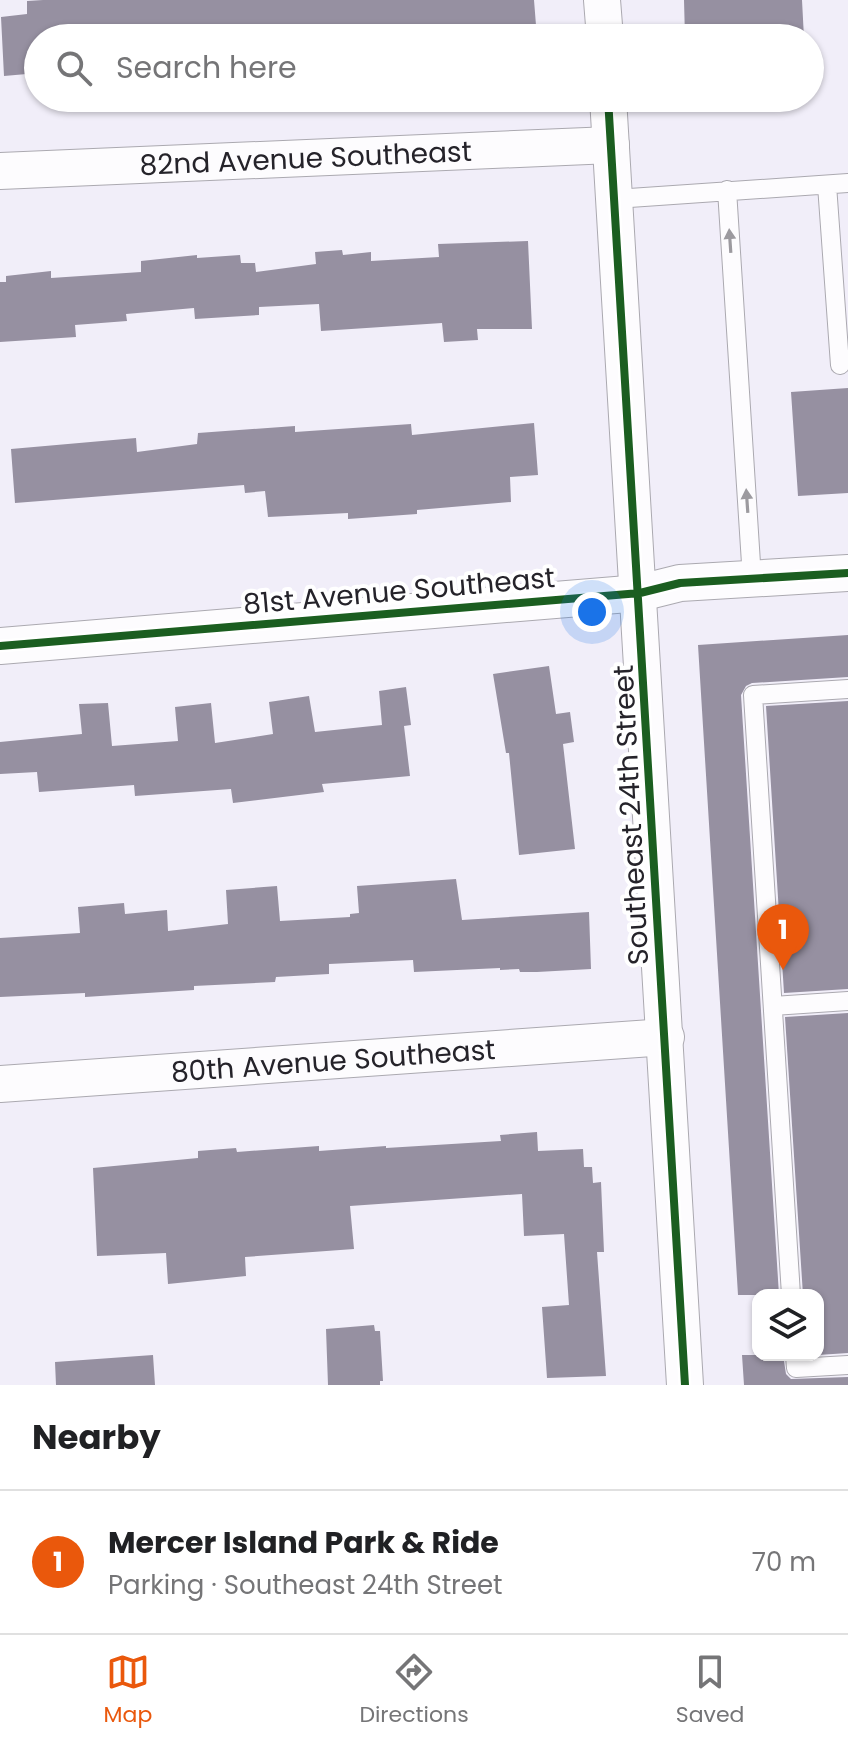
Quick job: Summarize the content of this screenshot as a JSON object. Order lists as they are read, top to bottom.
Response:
{
  "streets": {
    "street": [
      "82nd Avenue Southeast",
      "81st Avenue Southeast",
      "Southeast 24th Street",
      "80th Avenue Southeast"
    ]
  },
  "crossings": [
    ["82nd Avenue Southeast", "Southeast 24th Street"],
    ["81st Avenue Southeast", "Southeast 24th Street"],
    ["Southeast 24th Street", "80th Avenue Southeast"]
  ],
  "page": {
    "search": "Search here",
    "pins": "1",
    "heading": "Nearby",
    "list": [
      {
        "mark": "1",
        "name": "Mercer Island Park & Ride",
        "note": "Parking · Southeast 24th Street",
        "value": "70 m"
      }
    ],
    "nav": ["Map", "Directions", "Saved"]
  }
}
